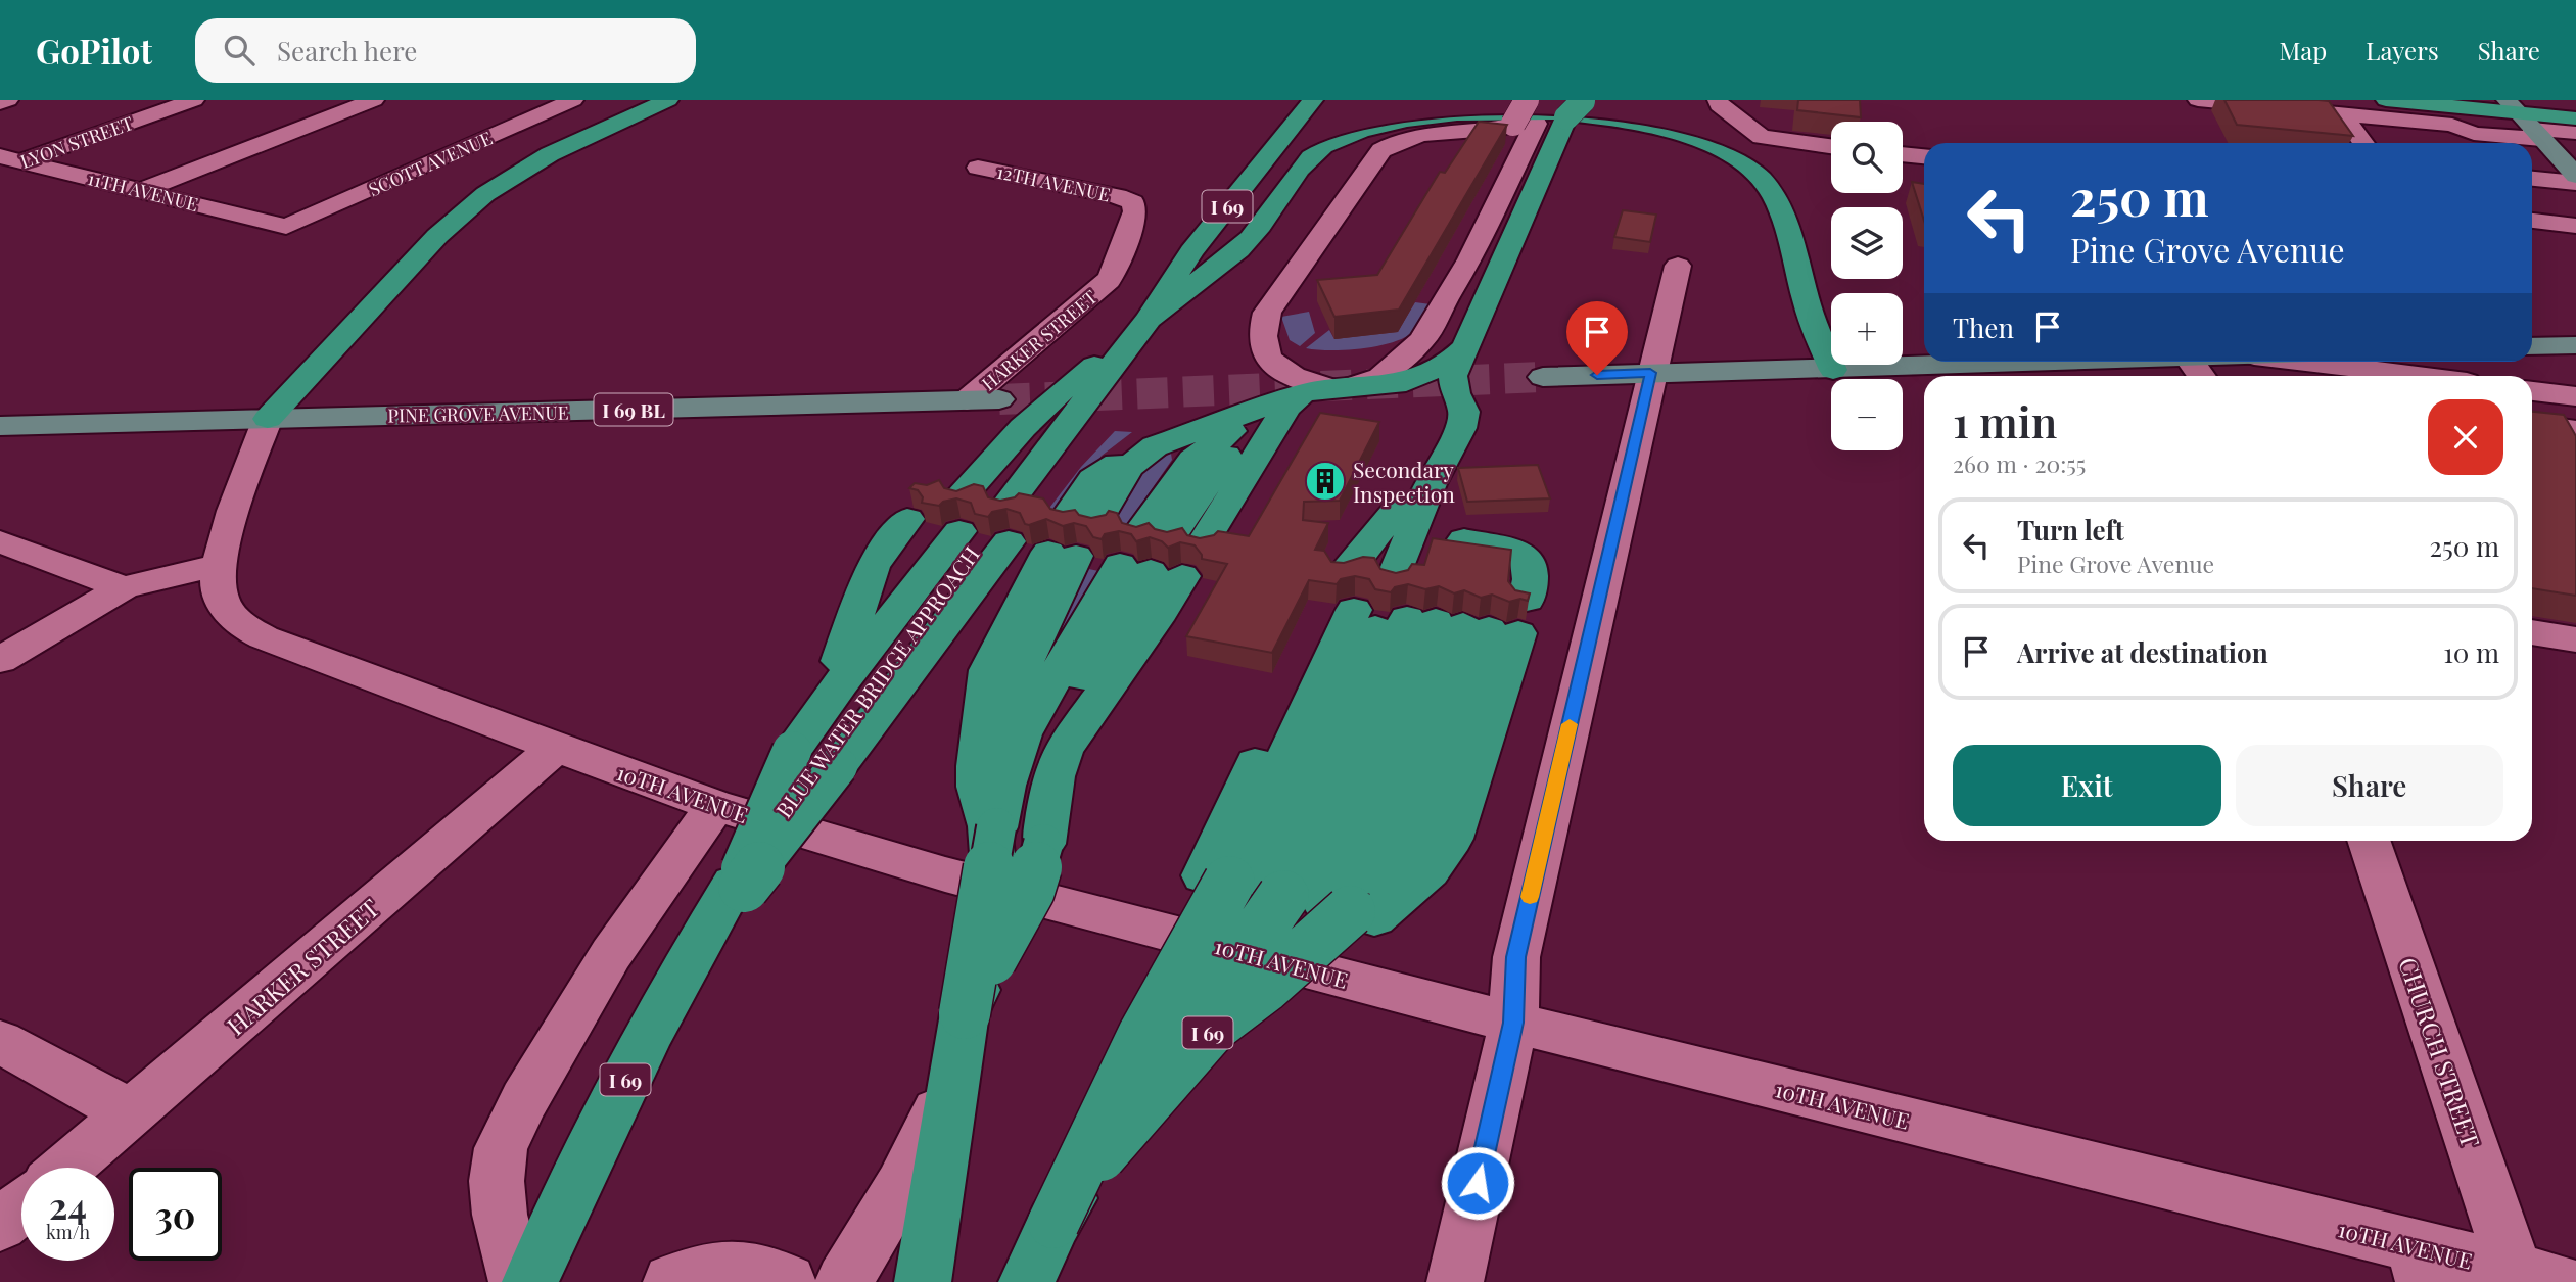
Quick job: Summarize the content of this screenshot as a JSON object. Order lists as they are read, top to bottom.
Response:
{
  "streets": {
    "highway": ["I 69", "BLUE WATER BRIDGE APPROACH"],
    "main road": ["I 69 BL", "PINE GROVE AVENUE"],
    "street": [
      "LYON STREET",
      "SCOTT AVENUE",
      "12TH AVENUE",
      "11TH AVENUE",
      "HARKER STREET",
      "10TH AVENUE",
      "CHURCH STREET"
    ]
  },
  "crossings": [
    ["LYON STREET", "11TH AVENUE"],
    ["SCOTT AVENUE", "11TH AVENUE"],
    ["12TH AVENUE", "HARKER STREET"],
    ["HARKER STREET", "PINE GROVE AVENUE"],
    ["HARKER STREET", "10TH AVENUE"],
    ["PINE GROVE AVENUE", "10TH AVENUE"],
    ["10TH AVENUE", "CHURCH STREET"]
  ],
  "places": {
    "building": ["Secondary Inspection"]
  },
  "page": {
    "header": "GoPilot",
    "search": "Search here",
    "nav": ["Map", "Layers", "Share"],
    "map_buttons": ["+", "−"],
    "turn": ["250 m", "Pine Grove Avenue"],
    "then": "Then",
    "heading": ["1 min", "260 m · 20:55"],
    "list": [
      {
        "name": "Turn left",
        "note": "Pine Grove Avenue",
        "value": "250 m"
      },
      {
        "name": "Arrive at destination",
        "value": "10 m"
      }
    ],
    "buttons": ["Exit", "Share"],
    "speed": "24 km/h",
    "limit": "30"
  }
}
